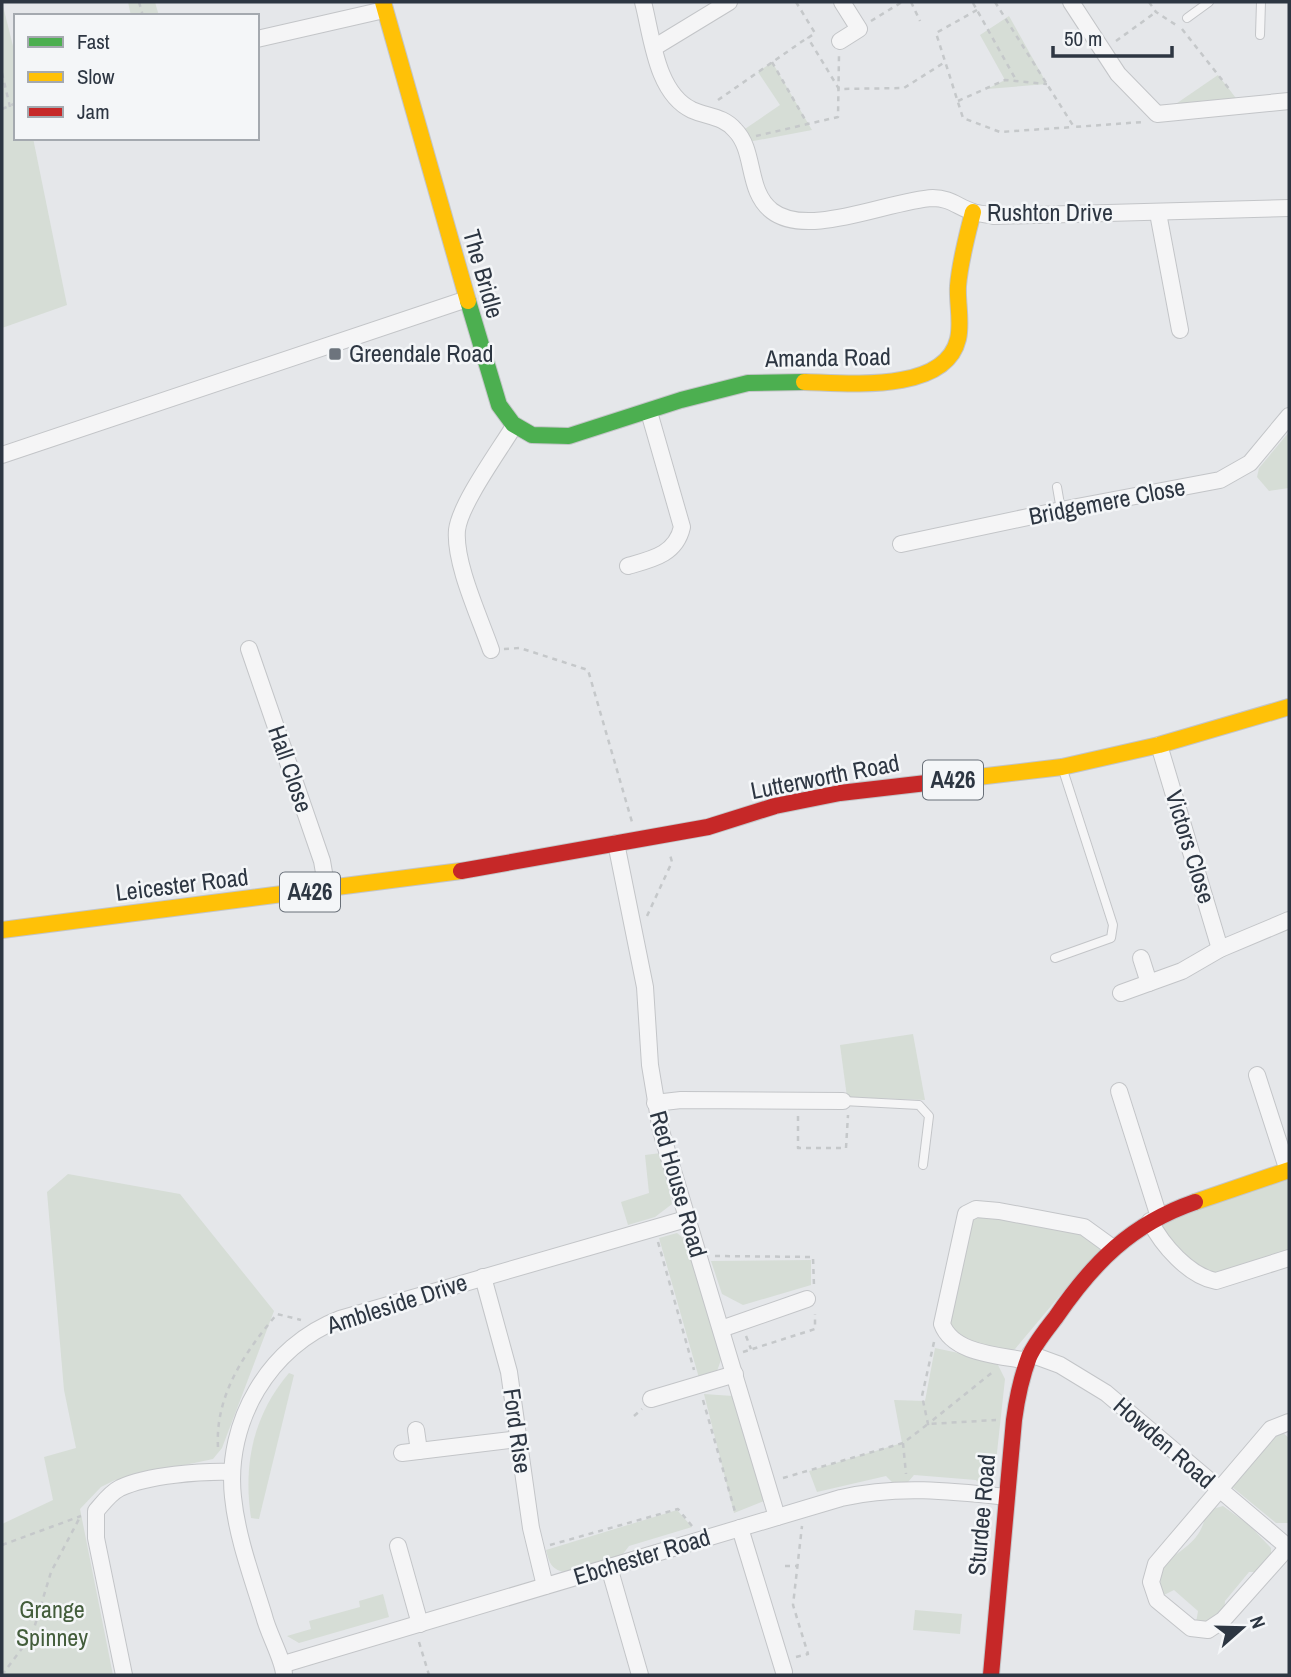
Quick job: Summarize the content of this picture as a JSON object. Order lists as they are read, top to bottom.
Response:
{
  "streets": {
    "street": [
      "Rushton Drive",
      "The Bridle",
      "Amanda Road",
      "Bridgemere Close",
      "Hall Close",
      "Lutterworth Road",
      "A426",
      "Victors Close",
      "Leicester Road",
      "Red House Road",
      "Ambleside Drive",
      "Ford Rise",
      "Howden Road",
      "Sturdee Road",
      "Ebchester Road"
    ]
  },
  "crossings": [
    ["Rushton Drive", "Amanda Road"],
    ["Hall Close", "Leicester Road"],
    ["Lutterworth Road", "Victors Close"],
    ["Lutterworth Road", "Leicester Road"],
    ["Lutterworth Road", "Red House Road"],
    ["Leicester Road", "Red House Road"],
    ["Red House Road", "Ambleside Drive"],
    ["Red House Road", "Ebchester Road"],
    ["Ambleside Drive", "Ford Rise"],
    ["Ambleside Drive", "Ebchester Road"],
    ["Ford Rise", "Ebchester Road"],
    ["Howden Road", "Sturdee Road"],
    ["Sturdee Road", "Ebchester Road"]
  ],
  "parks": ["Grange Spinney"],
  "places": {
    "transit": ["Greendale Road"]
  },
  "legend": ["Fast", "Slow", "Jam"],
  "scale_bar": "50 m",
  "north": "right"
}
